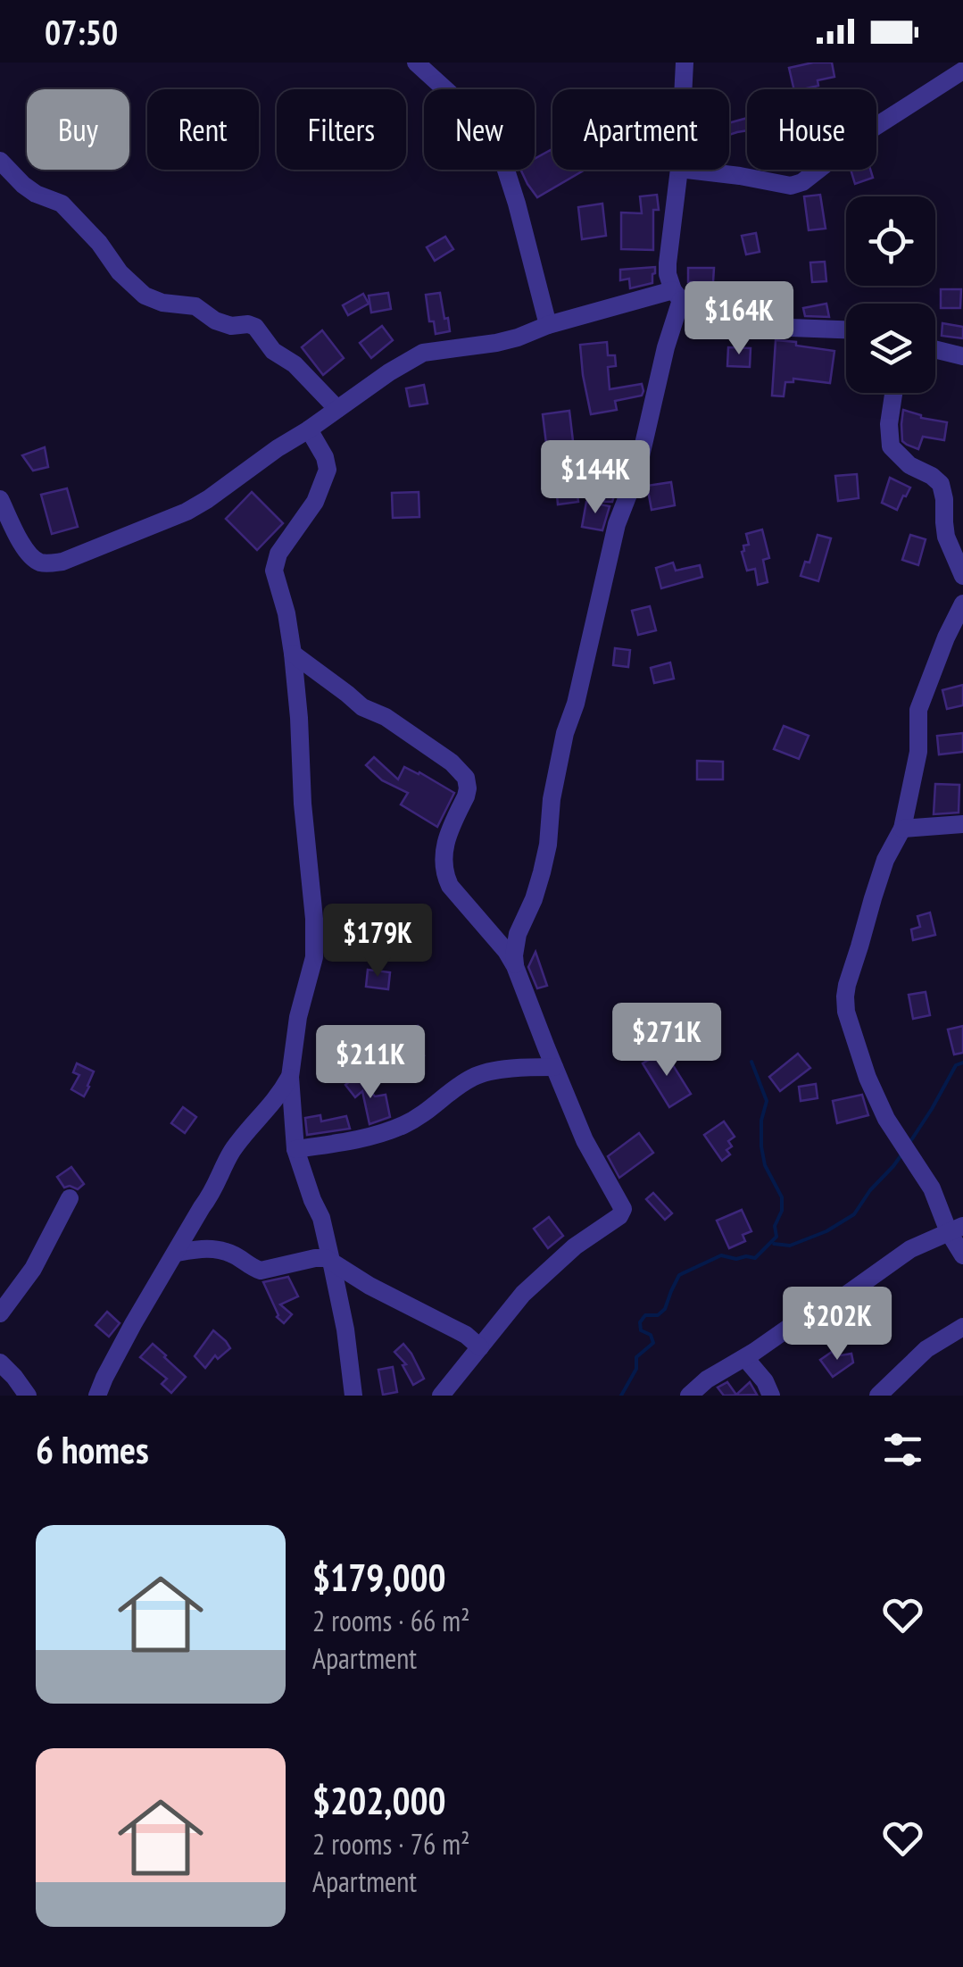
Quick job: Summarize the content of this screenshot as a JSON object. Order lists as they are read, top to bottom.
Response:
{
  "page": {
    "status": "07:50",
    "chip": [
      "Buy",
      "Rent",
      "Filters",
      "New",
      "Apartment",
      "House"
    ],
    "price": [
      "$164K",
      "$144K",
      "$179K",
      "$271K",
      "$211K",
      "$202K"
    ],
    "heading": "6 homes",
    "list": [
      {
        "name": "$179,000",
        "note": "2 rooms · 66 m² · Apartment"
      },
      {
        "name": "$202,000",
        "note": "2 rooms · 76 m² · Apartment"
      }
    ]
  }
}
